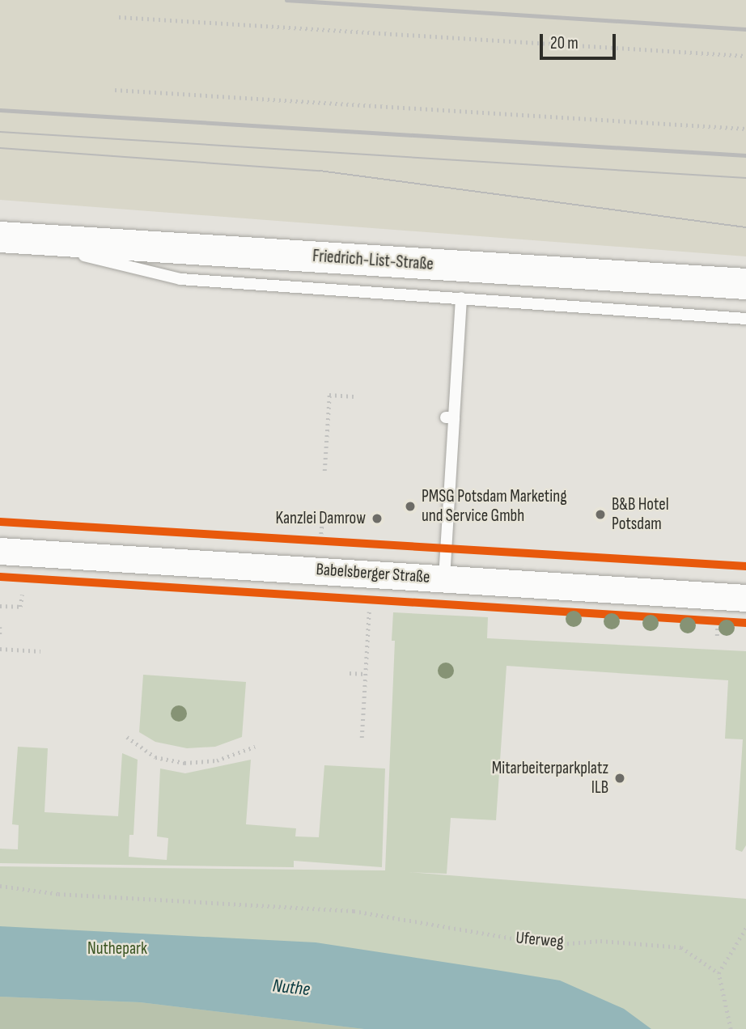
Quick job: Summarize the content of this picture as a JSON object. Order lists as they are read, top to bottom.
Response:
{
  "streets": {
    "main road": ["Friedrich-List-Straße"],
    "street": ["Babelsberger Straße"],
    "path": ["Uferweg"]
  },
  "water": ["Nuthe"],
  "parks": ["Nuthepark"],
  "places": [
    "PMSG Potsdam Marketing und Service Gmbh",
    "B&B Hotel Potsdam",
    "Kanzlei Damrow",
    "Mitarbeiterparkplatz ILB"
  ],
  "scale_bar": "20 m"
}
